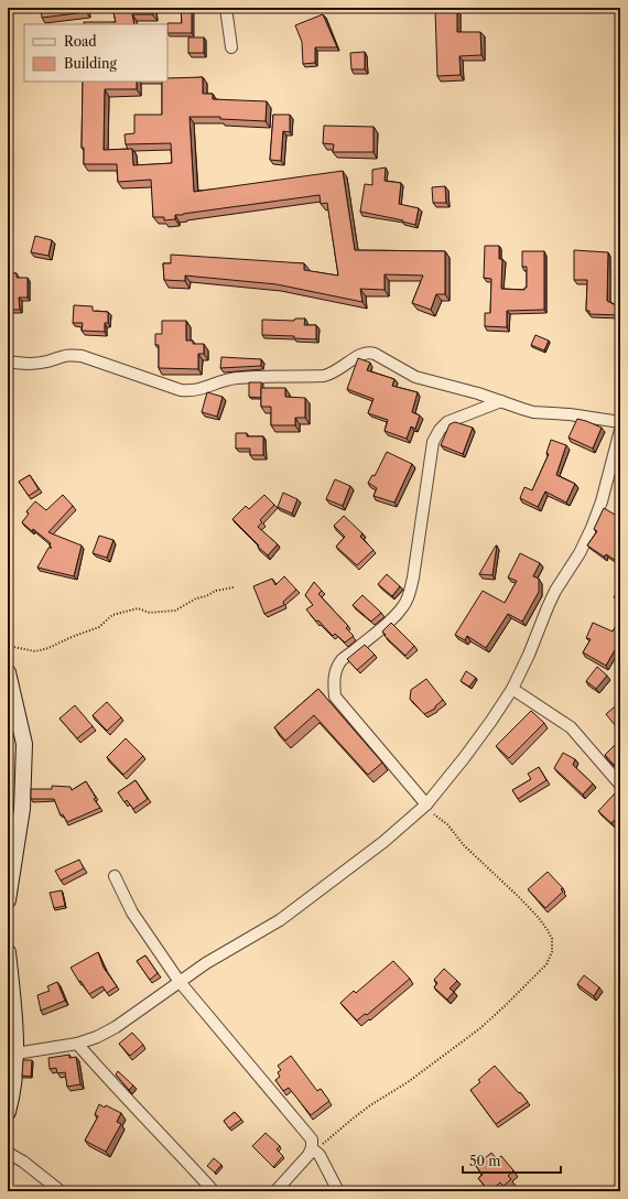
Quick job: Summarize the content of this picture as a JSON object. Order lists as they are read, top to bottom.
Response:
{
  "legend": ["Road", "Building"],
  "scale_bar": "50 m"
}
